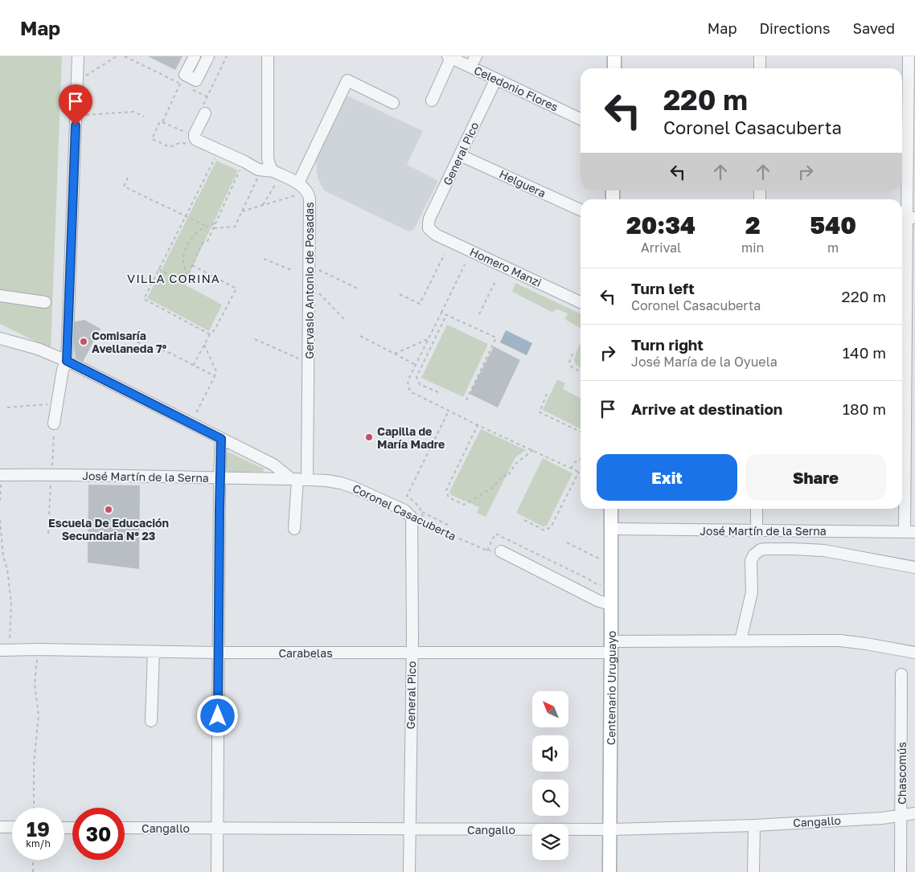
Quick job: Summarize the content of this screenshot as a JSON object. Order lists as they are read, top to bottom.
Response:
{
  "streets": {
    "main road": ["Centenario Uruguayo"],
    "street": [
      "Celedonio Flores",
      "General Pico",
      "Helguera",
      "Homero Manzi",
      "Gervasio Antonio de Posadas",
      "José Martín de la Serna",
      "Coronel Casacuberta",
      "Carabelas",
      "Chascomús",
      "Cangallo"
    ]
  },
  "crossings": [
    ["Celedonio Flores", "General Pico"],
    ["General Pico", "Helguera"],
    ["General Pico", "Homero Manzi"],
    ["General Pico", "Coronel Casacuberta"],
    ["General Pico", "Carabelas"],
    ["General Pico", "Cangallo"],
    ["Gervasio Antonio de Posadas", "José Martín de la Serna"],
    ["Gervasio Antonio de Posadas", "Coronel Casacuberta"],
    ["José Martín de la Serna", "Coronel Casacuberta"],
    ["José Martín de la Serna", "Centenario Uruguayo"],
    ["Carabelas", "Centenario Uruguayo"],
    ["Centenario Uruguayo", "Cangallo"],
    ["Chascomús", "Cangallo"]
  ],
  "districts": ["VILLA CORINA"],
  "places": ["Comisaría Avellaneda 7°", "Capilla de María Madre", "Escuela De Educación Secundaria Nº 23"],
  "north": "top left",
  "page": {
    "header": "Map",
    "nav": ["Map", "Directions", "Saved"],
    "turn": ["220 m", "Coronel Casacuberta"],
    "eta": [
      "20:34",
      "Arrival",
      "2",
      "min",
      "540",
      "m"
    ],
    "list": [
      {
        "name": "Turn left",
        "note": "Coronel Casacuberta",
        "value": "220 m"
      },
      {
        "name": "Turn right",
        "note": "José María de la Oyuela",
        "value": "140 m"
      },
      {
        "name": "Arrive at destination",
        "value": "180 m"
      }
    ],
    "buttons": ["Exit", "Share"],
    "speed": "19 km/h",
    "limit": "30"
  }
}
